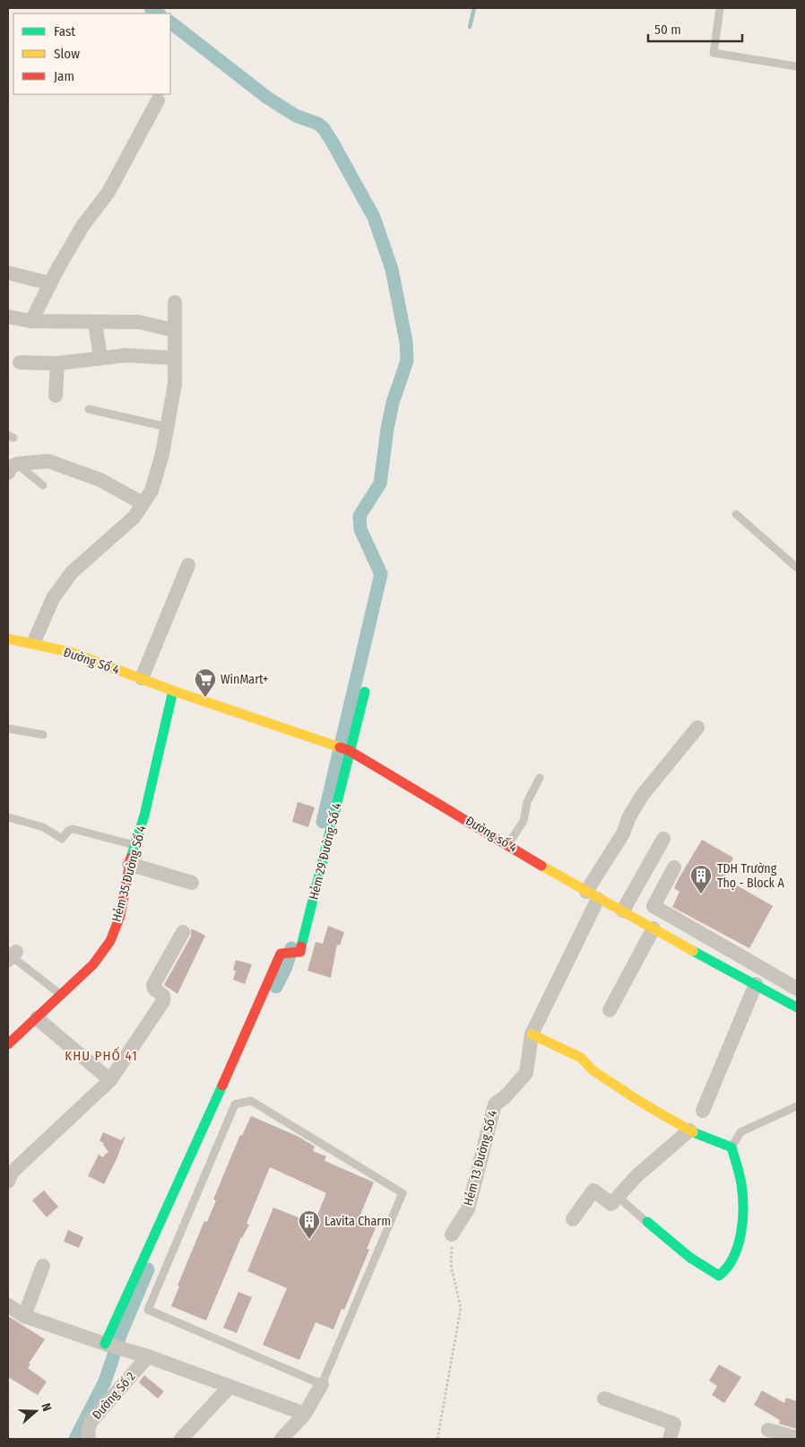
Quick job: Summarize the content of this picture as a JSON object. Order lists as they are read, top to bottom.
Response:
{
  "streets": {
    "street": [
      "Đường Số 4",
      "Đường số 4",
      "Hẻm 29 Đường Số 4",
      "Hẻm 35 Đường Số 4",
      "Hẻm 13 Đường Số 4",
      "Đường Số 2"
    ]
  },
  "crossings": [
    ["Đường Số 4", "Đường số 4"],
    ["Đường Số 4", "Hẻm 35 Đường Số 4"],
    ["Đường số 4", "Hẻm 29 Đường Số 4"],
    ["Đường số 4", "Hẻm 35 Đường Số 4"],
    ["Đường số 4", "Hẻm 13 Đường Số 4"]
  ],
  "districts": ["KHU PHỐ 41"],
  "places": {
    "supermarket": ["WinMart+"],
    "building": ["TDH Trường Thọ - Block A", "Lavita Charm"]
  },
  "legend": ["Fast", "Slow", "Jam"],
  "scale_bar": "50 m",
  "north": "right"
}
